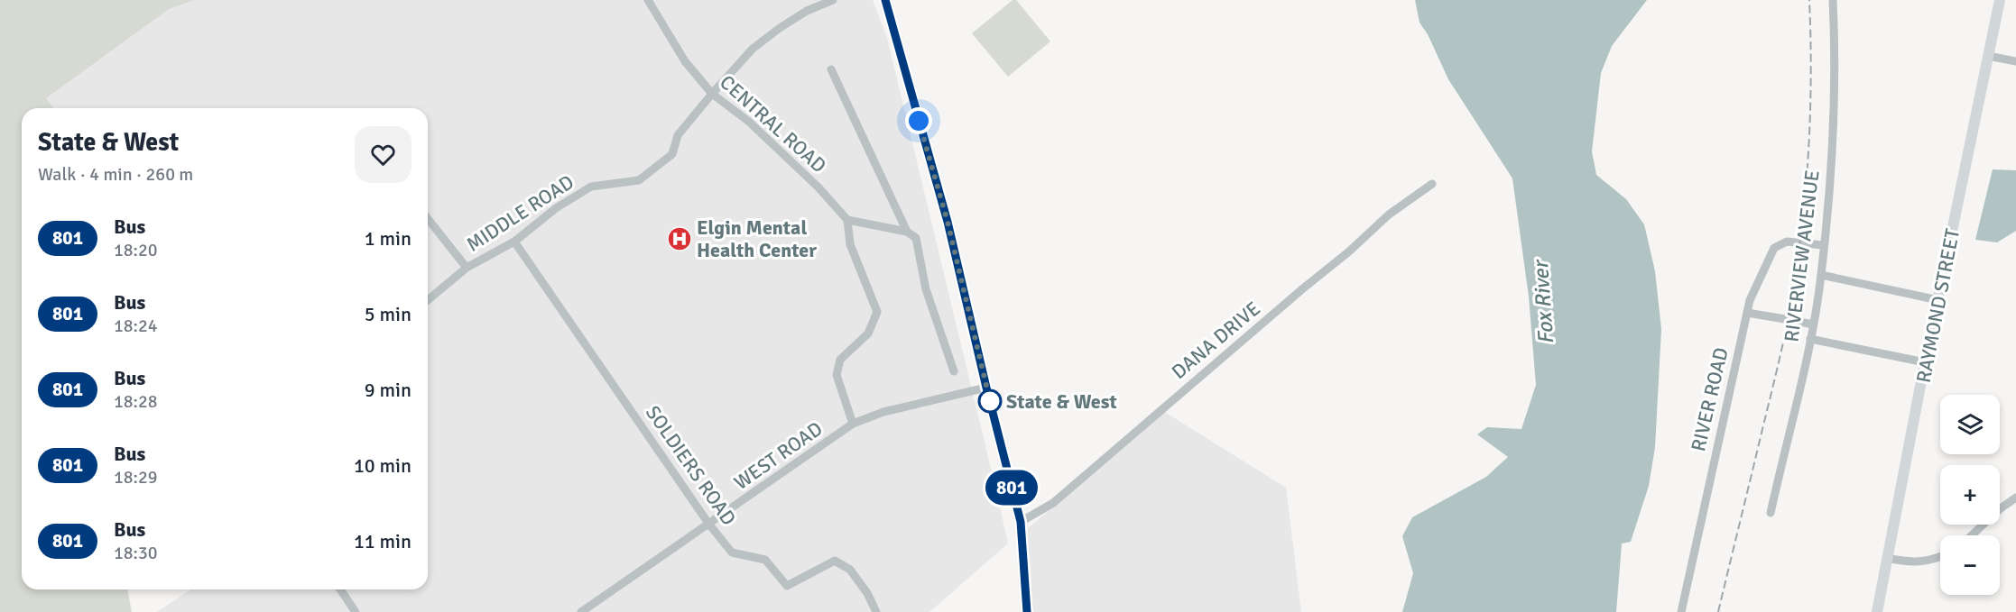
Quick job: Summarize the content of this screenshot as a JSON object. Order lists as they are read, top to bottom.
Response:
{
  "streets": {
    "street": [
      "CENTRAL ROAD",
      "MIDDLE ROAD",
      "RIVERVIEW AVENUE",
      "RAYMOND STREET",
      "DANA DRIVE",
      "RIVER ROAD",
      "WEST ROAD",
      "SOLDIERS ROAD"
    ]
  },
  "crossings": [
    ["CENTRAL ROAD", "MIDDLE ROAD"],
    ["MIDDLE ROAD", "SOLDIERS ROAD"],
    ["RIVERVIEW AVENUE", "RIVER ROAD"],
    ["WEST ROAD", "SOLDIERS ROAD"]
  ],
  "water": ["Fox River"],
  "places": {
    "hospital": ["Elgin Mental Health Center"],
    "other": ["State & West"]
  },
  "lines": ["bus line 801"],
  "page": {
    "on_map": "801",
    "heading": ["State & West", "Walk · 4 min · 260 m"],
    "list": [
      {
        "mark": "801",
        "name": "Bus",
        "note": "18:20",
        "value": "1 min"
      },
      {
        "mark": "801",
        "name": "Bus",
        "note": "18:24",
        "value": "5 min"
      },
      {
        "mark": "801",
        "name": "Bus",
        "note": "18:28",
        "value": "9 min"
      },
      {
        "mark": "801",
        "name": "Bus",
        "note": "18:29",
        "value": "10 min"
      },
      {
        "mark": "801",
        "name": "Bus",
        "note": "18:30",
        "value": "11 min"
      }
    ],
    "map_buttons": ["+", "−"]
  }
}
